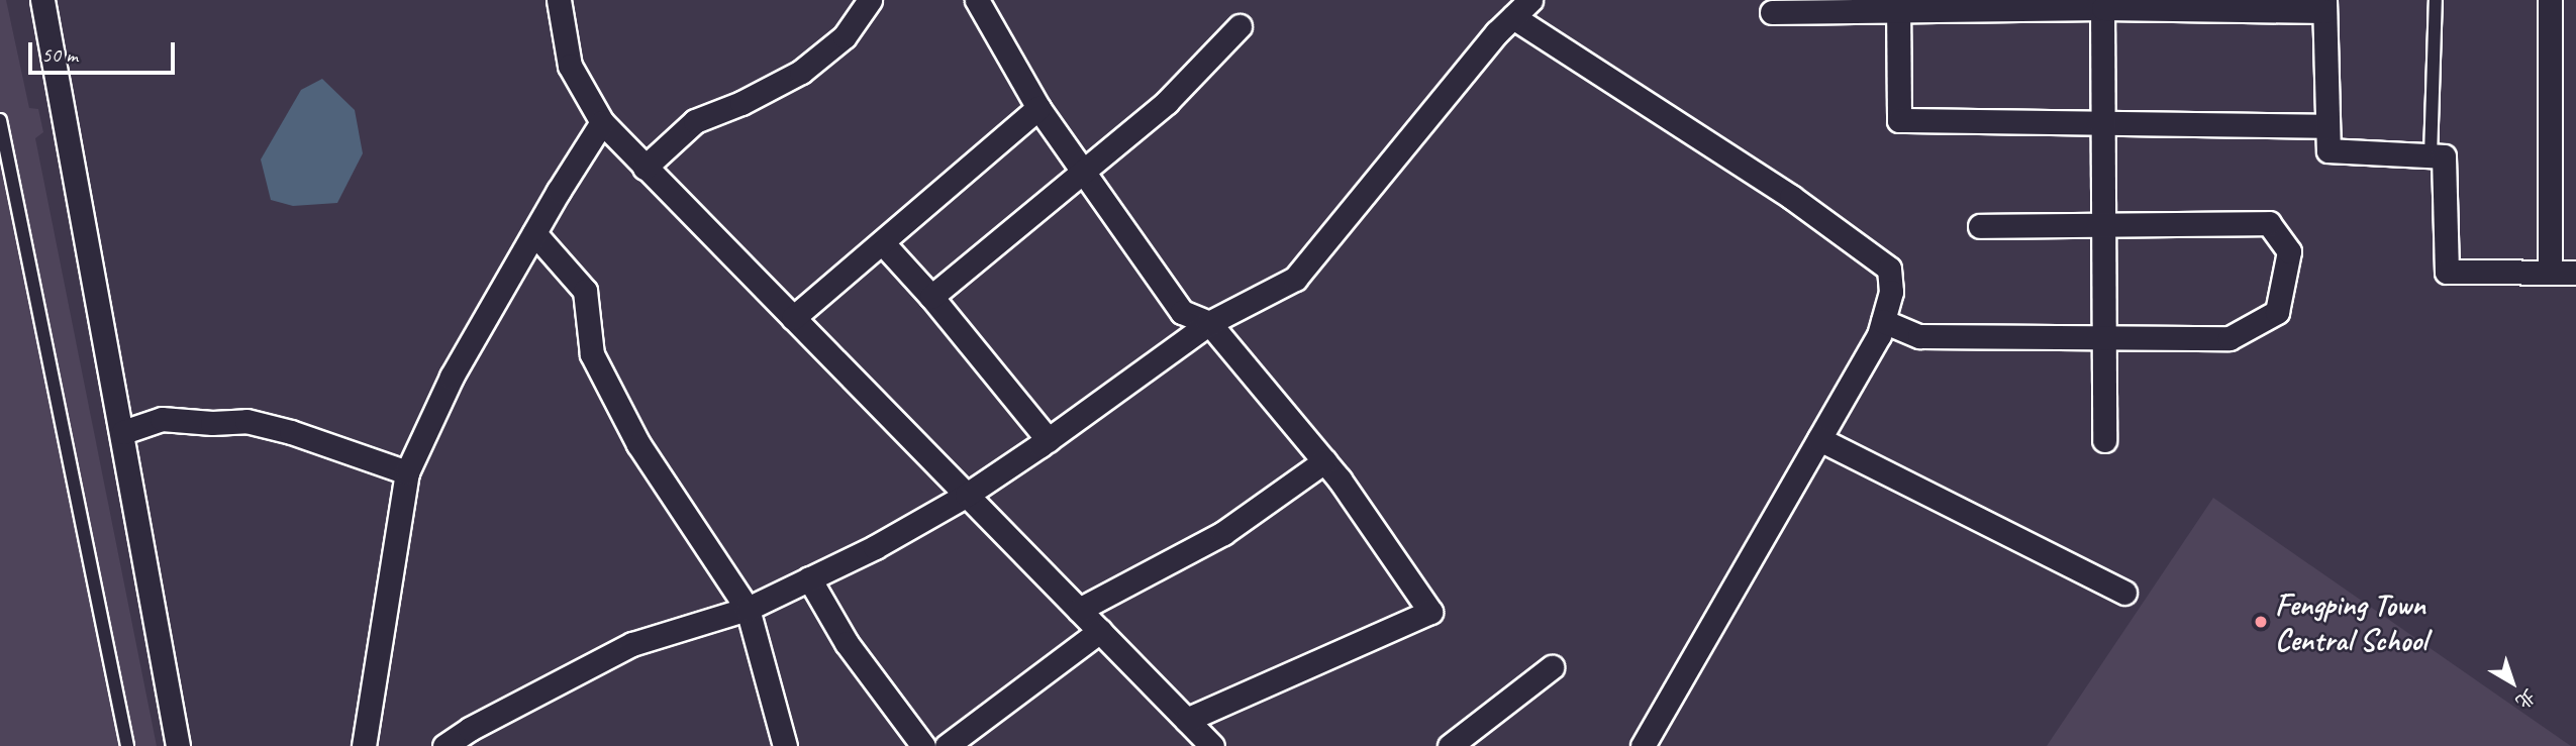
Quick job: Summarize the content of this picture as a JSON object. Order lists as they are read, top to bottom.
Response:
{
  "places": ["Fengping Town Central School"],
  "scale_bar": "50 m",
  "north": "bottom right"
}
